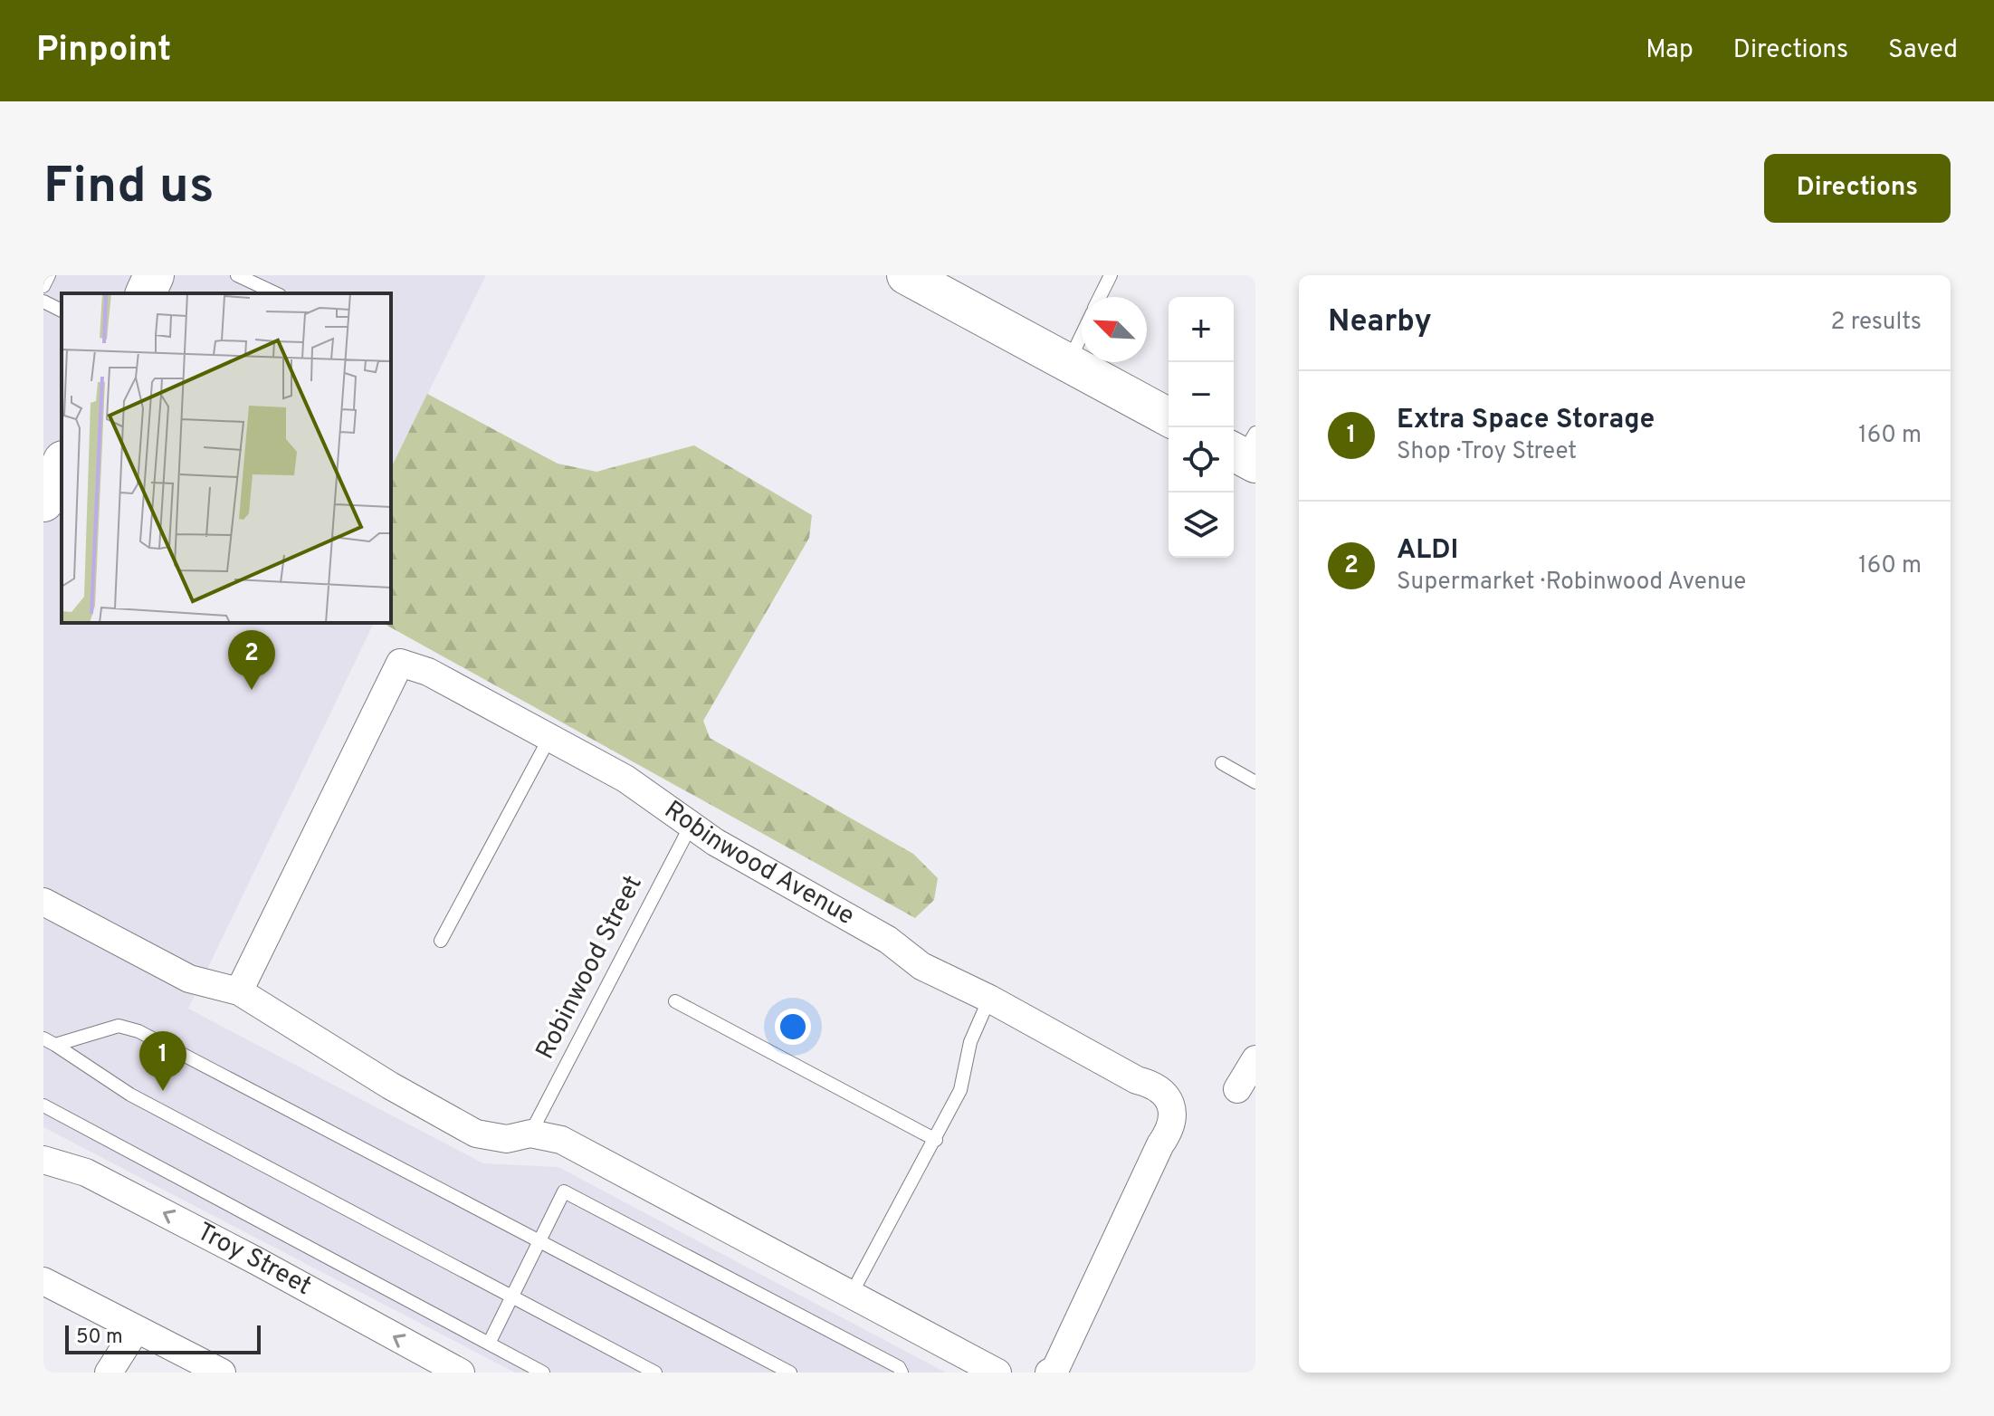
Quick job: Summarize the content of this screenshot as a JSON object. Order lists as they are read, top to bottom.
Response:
{
  "streets": {
    "street": ["Robinwood Avenue", "Troy Street"],
    "lane": ["Robinwood Street"]
  },
  "crossings": [
    ["Robinwood Avenue", "Robinwood Street"]
  ],
  "scale_bar": "50 m",
  "north": "top left",
  "page": {
    "header": "Pinpoint",
    "nav": ["Map", "Directions", "Saved"],
    "buttons": "Directions",
    "title": "Find us",
    "heading": ["Nearby", "2 results"],
    "map_buttons": ["+", "−"],
    "list": [
      {
        "mark": "1",
        "name": "Extra Space Storage",
        "note": "Shop · Troy Street",
        "value": "160 m"
      },
      {
        "mark": "2",
        "name": "ALDI",
        "note": "Supermarket · Robinwood Avenue",
        "value": "160 m"
      }
    ],
    "pins": ["2", "1"],
    "scale": "50 m"
  }
}
